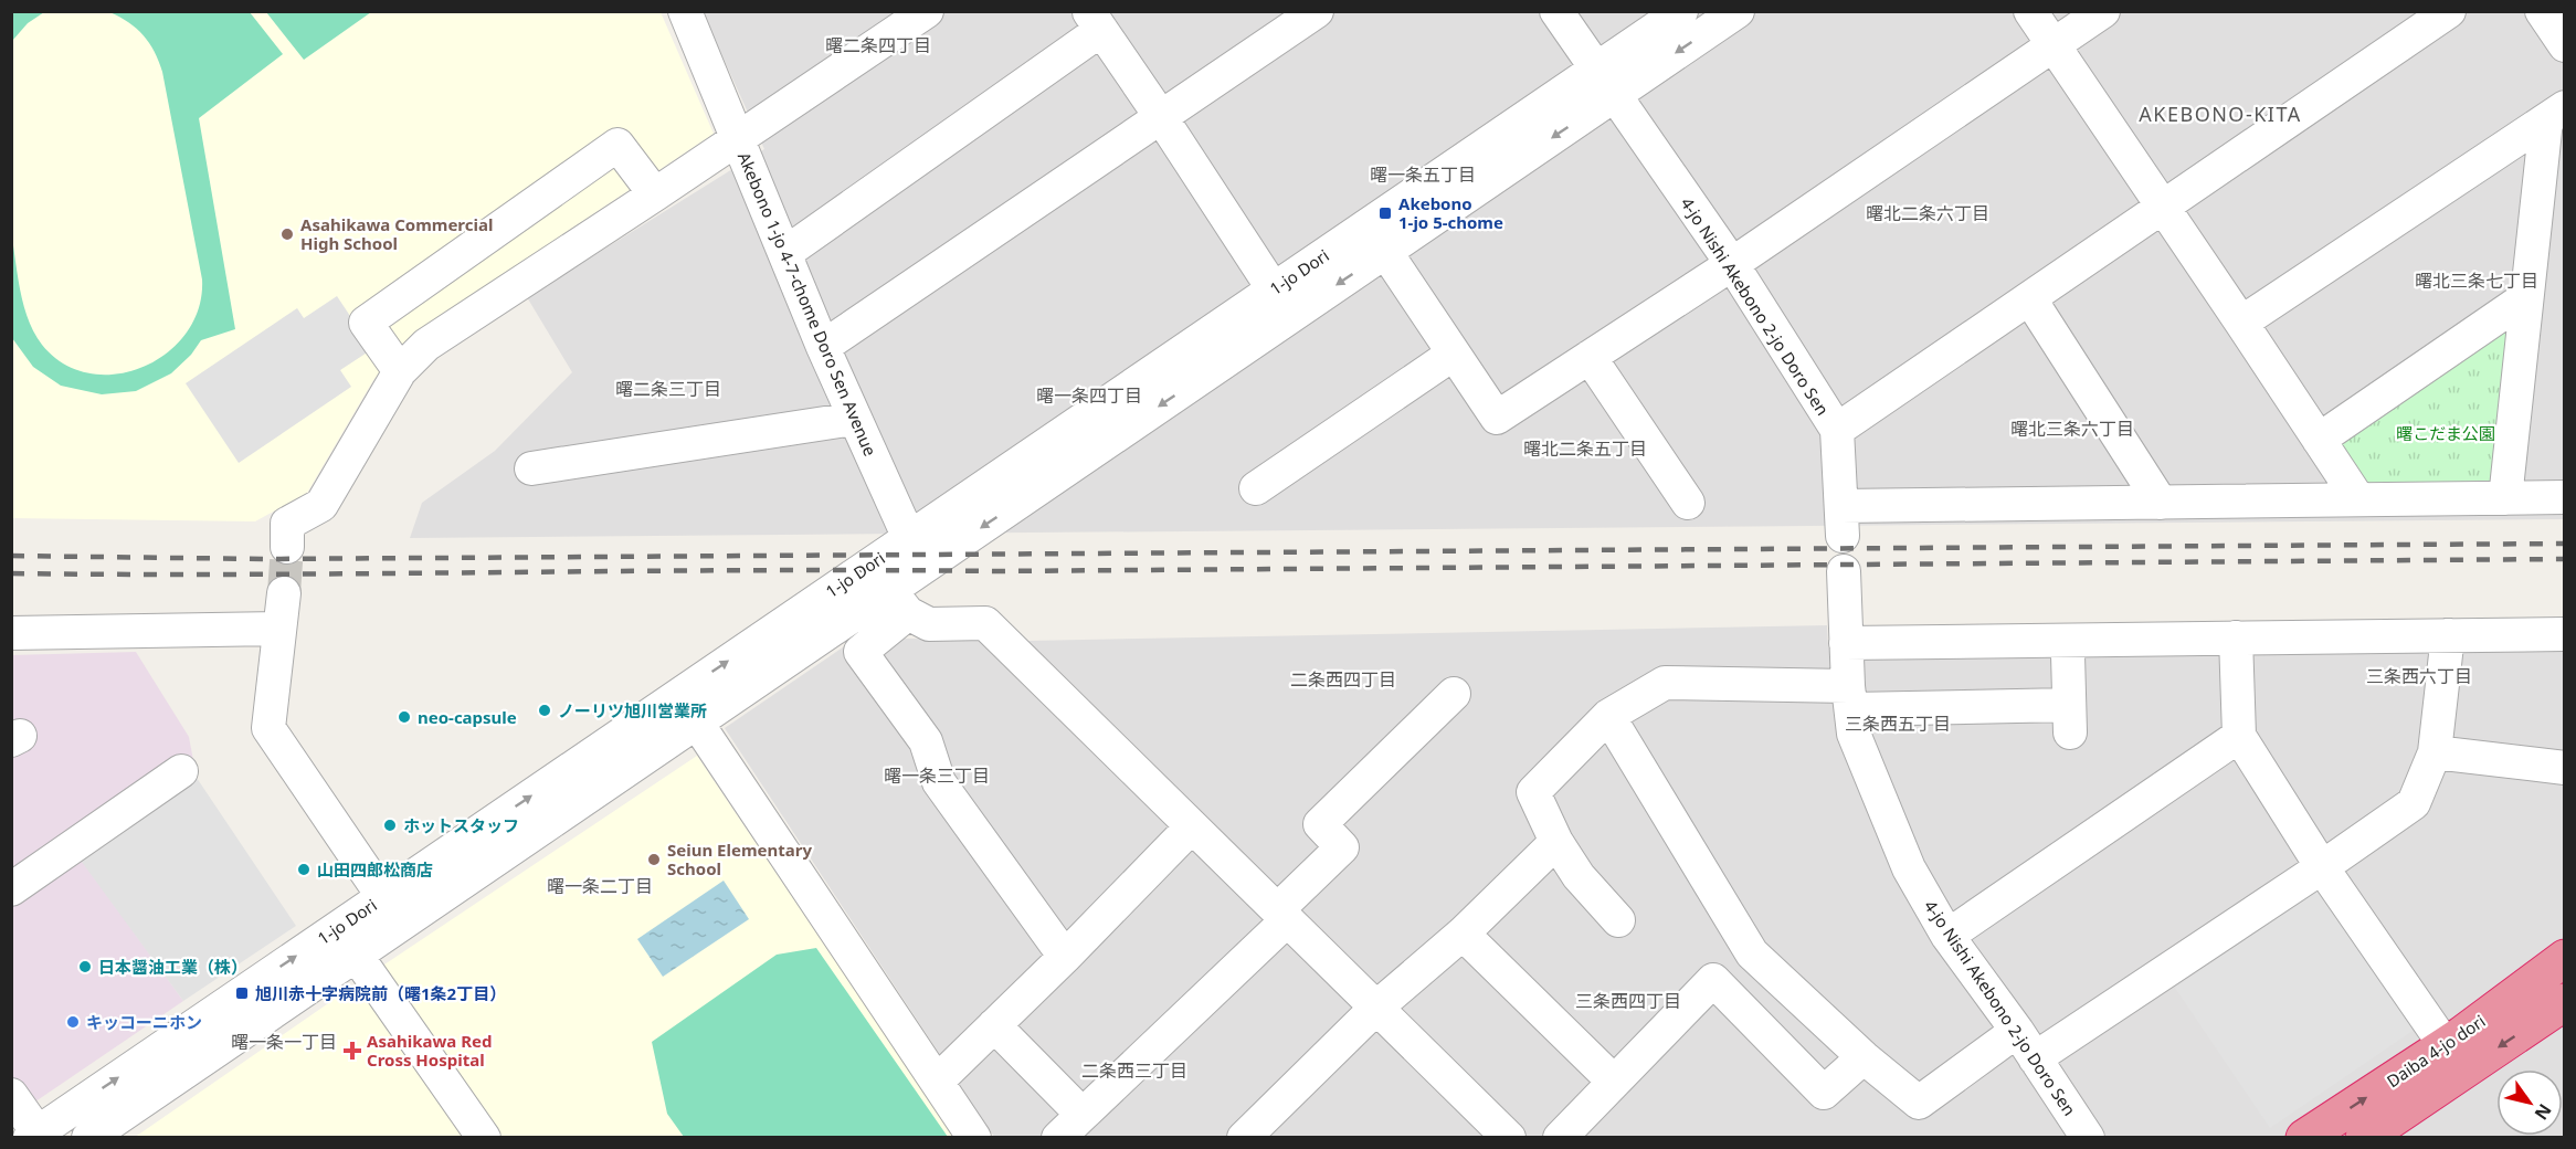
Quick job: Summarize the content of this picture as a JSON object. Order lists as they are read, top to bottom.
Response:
{
  "streets": {
    "highway": ["Daiba 4-jo dori"],
    "street": ["1-jo Dori", "Akebono 1-jo 4-7-chome Doro Sen Avenue", "4-jo Nishi Akebono 2-jo Doro Sen"]
  },
  "crossings": [
    ["1-jo Dori", "Akebono 1-jo 4-7-chome Doro Sen Avenue"],
    ["1-jo Dori", "4-jo Nishi Akebono 2-jo Doro Sen"]
  ],
  "districts": [
    "曙二条四丁目",
    "AKEBONO-KITA",
    "曙一条五丁目",
    "曙北二条六丁目",
    "曙北三条七丁目",
    "曙二条三丁目",
    "曙一条四丁目",
    "曙北三条六丁目",
    "曙北二条五丁目",
    "三条西六丁目",
    "二条西四丁目",
    "三条西五丁目",
    "曙一条三丁目",
    "曙一条二丁目",
    "三条西四丁目",
    "曙一条一丁目",
    "二条西三丁目"
  ],
  "parks": ["曙こだま公園"],
  "places": {
    "transit": ["Akebono 1-jo 5-chome", "旭川赤十字病院前（曙1条2丁目）"],
    "other": [
      "Asahikawa Commercial High School",
      "ノーリツ旭川営業所",
      "neo‐capsule",
      "ホットスタッフ",
      "Seiun Elementary School",
      "山田四郎松商店",
      "日本醤油工業（株）",
      "キッコーニホン"
    ],
    "health": ["Asahikawa Red Cross Hospital"]
  },
  "north": "bottom right"
}
